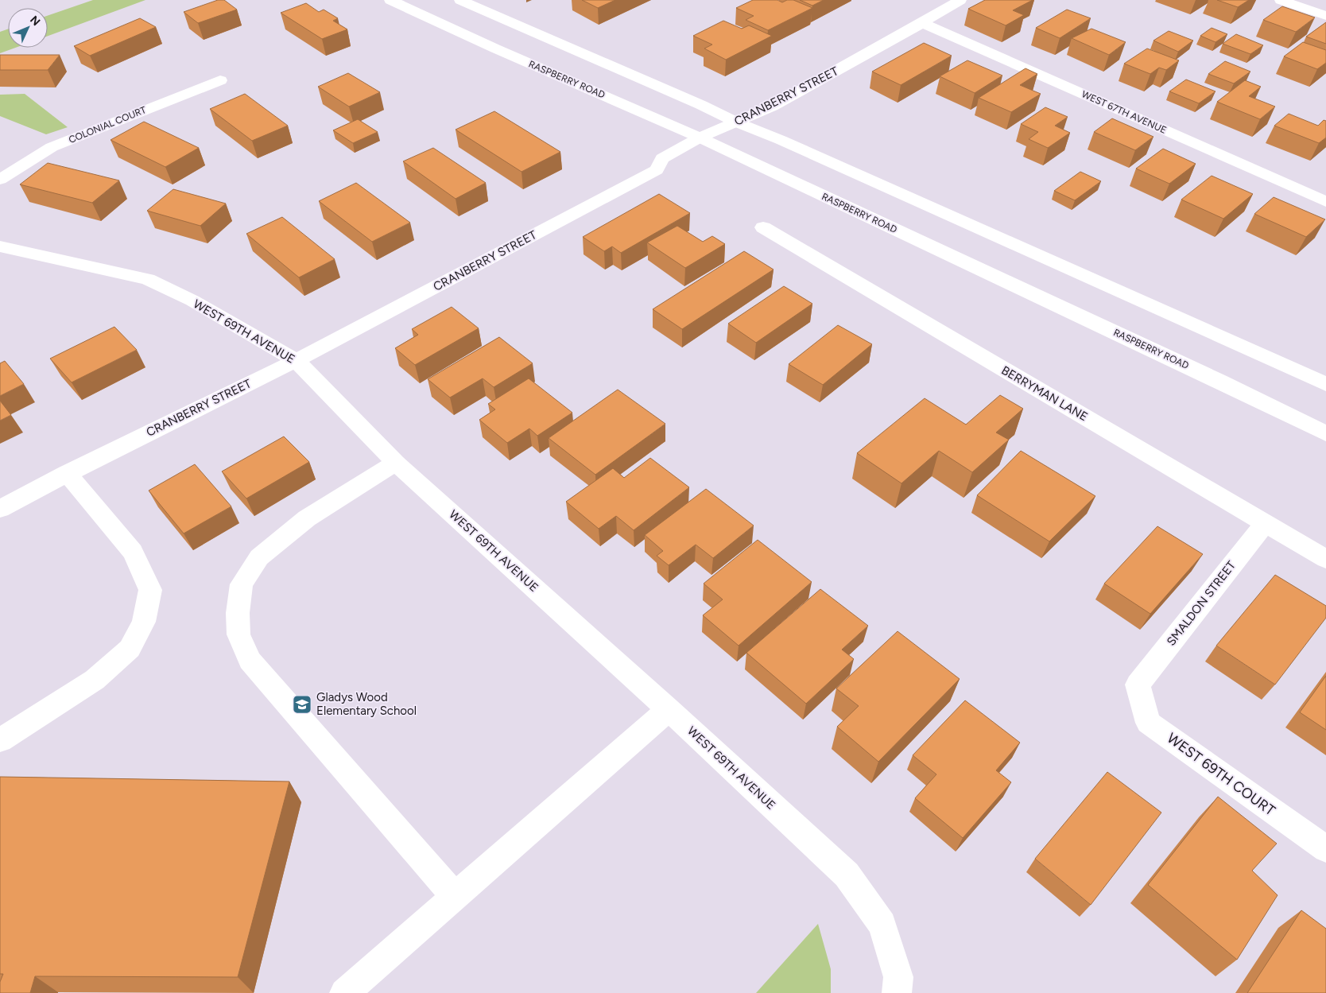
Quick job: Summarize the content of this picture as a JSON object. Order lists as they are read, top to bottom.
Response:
{
  "streets": {
    "street": [
      "RASPBERRY ROAD",
      "CRANBERRY STREET",
      "WEST 67TH AVENUE",
      "COLONIAL COURT",
      "WEST 69TH AVENUE",
      "BERRYMAN LANE",
      "SMALDON STREET",
      "WEST 69TH COURT"
    ]
  },
  "crossings": [
    ["RASPBERRY ROAD", "CRANBERRY STREET"],
    ["CRANBERRY STREET", "WEST 67TH AVENUE"],
    ["CRANBERRY STREET", "WEST 69TH AVENUE"],
    ["BERRYMAN LANE", "SMALDON STREET"],
    ["SMALDON STREET", "WEST 69TH COURT"]
  ],
  "places": {
    "school or university": ["Gladys Wood Elementary School"]
  },
  "north": "top right"
}
